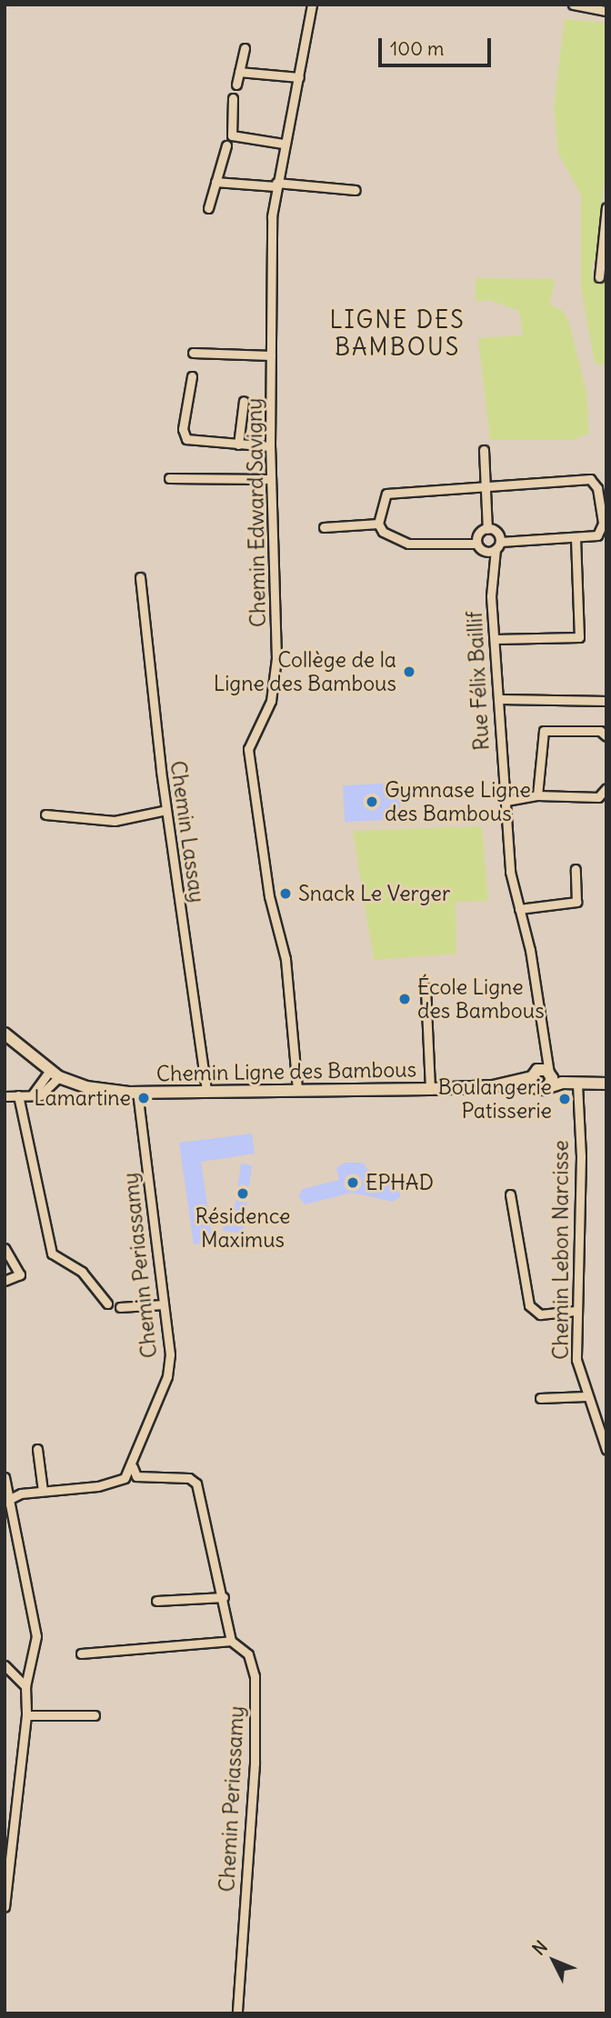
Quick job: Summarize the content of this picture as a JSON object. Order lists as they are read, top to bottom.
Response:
{
  "streets": {
    "main road": ["Chemin Ligne des Bambous"],
    "street": [
      "Chemin Edward Savigny",
      "Rue Félix Baillif",
      "Chemin Lassay",
      "Chemin Lebon Narcisse",
      "Chemin Periassamy"
    ]
  },
  "crossings": [
    ["Chemin Edward Savigny", "Chemin Ligne des Bambous"],
    ["Rue Félix Baillif", "Chemin Ligne des Bambous"],
    ["Chemin Lassay", "Chemin Ligne des Bambous"],
    ["Chemin Ligne des Bambous", "Chemin Lebon Narcisse"],
    ["Chemin Ligne des Bambous", "Chemin Periassamy"]
  ],
  "districts": ["LIGNE DES BAMBOUS"],
  "places": [
    "Collège de la Ligne des Bambous",
    "Gymnase Ligne des Bambous",
    "Snack Le Verger",
    "École Ligne des Bambous",
    "Lamartine",
    "Boulangerie Patisserie",
    "EPHAD",
    "Résidence Maximus"
  ],
  "scale_bar": "100 m",
  "north": "top left"
}
